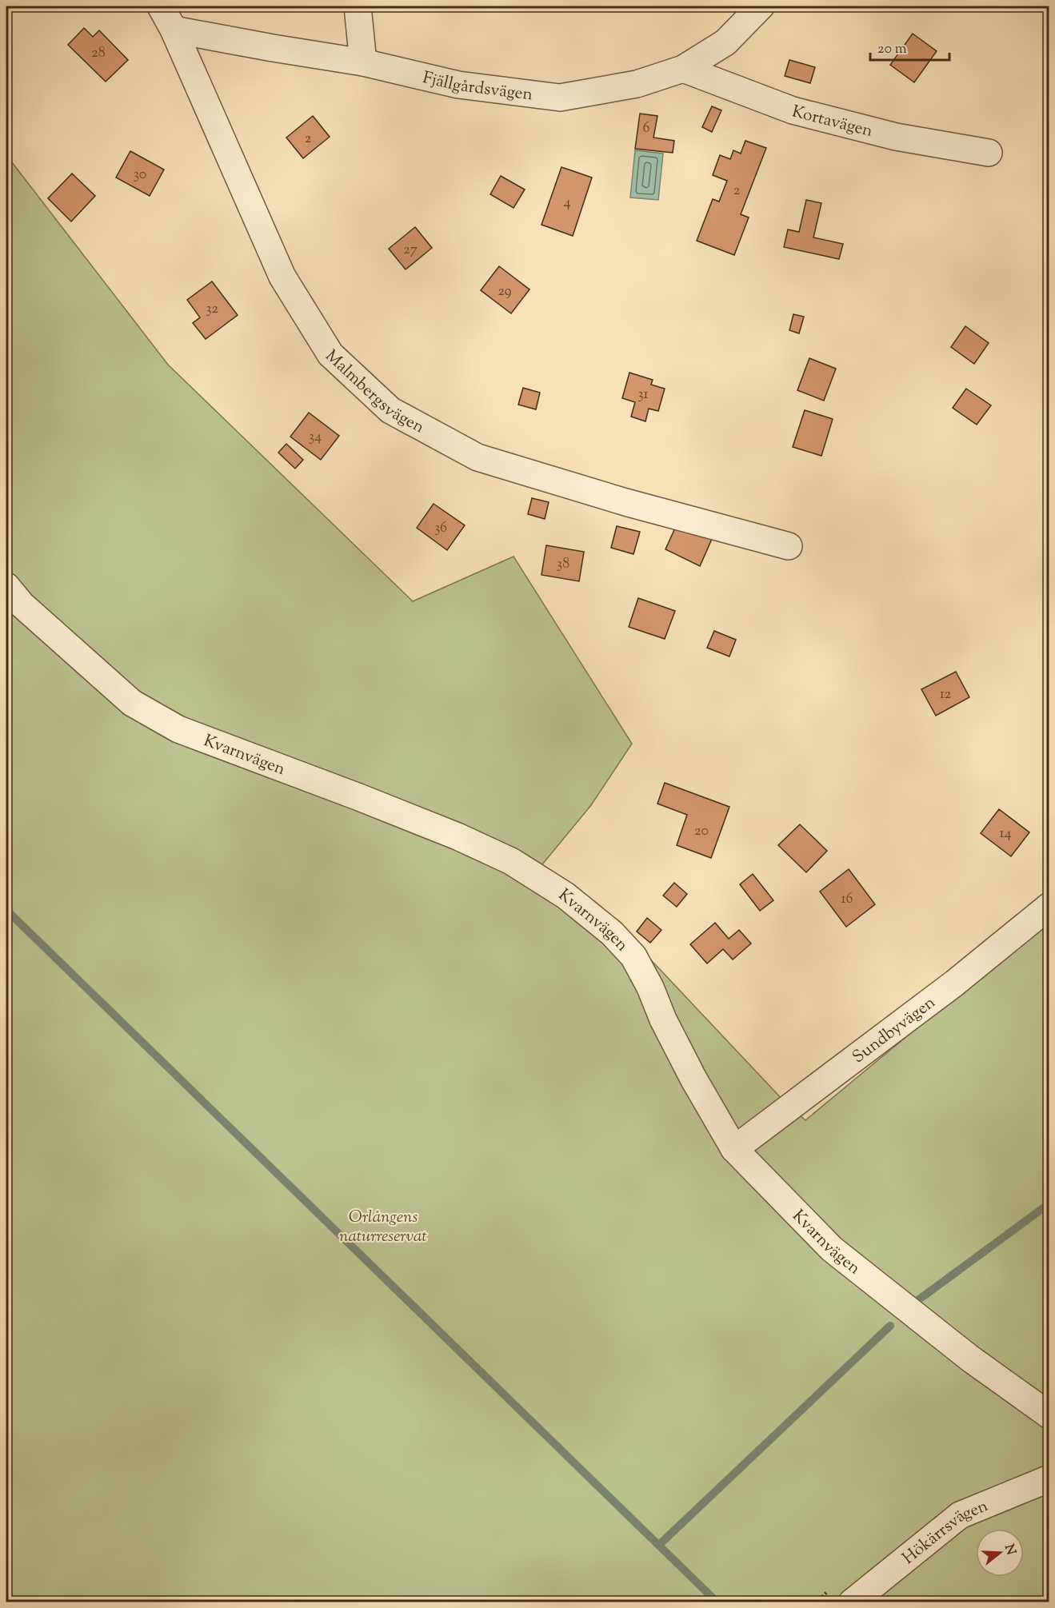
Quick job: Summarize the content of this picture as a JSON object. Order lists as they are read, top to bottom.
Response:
{
  "streets": {
    "street": [
      "Fjällgårdsvägen",
      "Kortavägen",
      "Malmbergsvägen",
      "Kvarnvägen",
      "Sundbyvägen",
      "Hökärrsvägen"
    ]
  },
  "crossings": [
    ["Fjällgårdsvägen", "Kortavägen"],
    ["Fjällgårdsvägen", "Malmbergsvägen"],
    ["Kvarnvägen", "Sundbyvägen"]
  ],
  "parks": ["Orlångens naturreservat"],
  "house_numbers": [
    "28",
    "6",
    "2",
    "30",
    "2",
    "4",
    "27",
    "29",
    "32",
    "31",
    "34",
    "36",
    "38",
    "12",
    "20",
    "14",
    "16"
  ],
  "scale_bar": "20 m",
  "north": "right"
}
